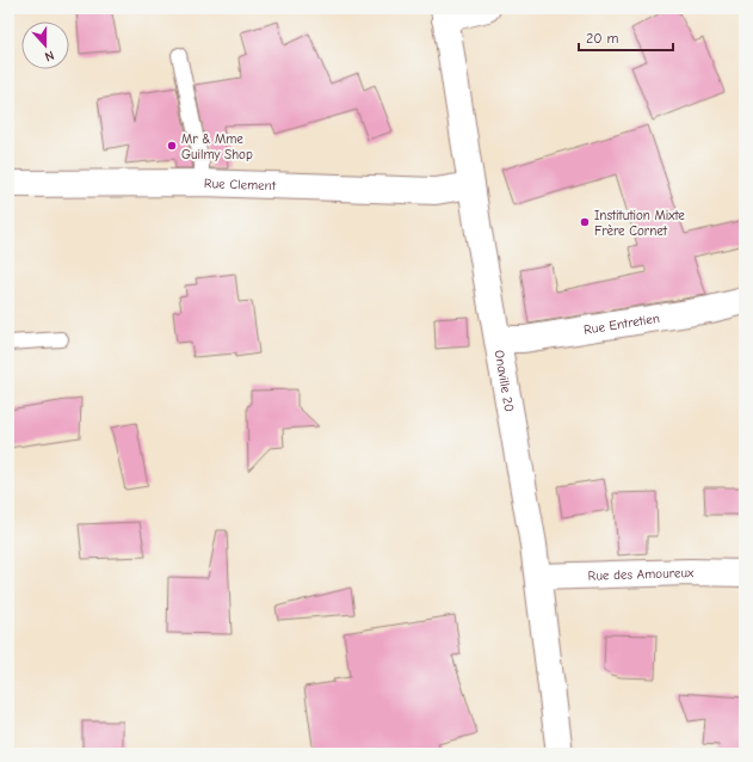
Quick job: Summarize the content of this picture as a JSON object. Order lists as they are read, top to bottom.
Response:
{
  "streets": {
    "street": [
      "Rue Clement",
      "Rue Entretien",
      "Onaville 20",
      "Rue des Amoureux"
    ]
  },
  "crossings": [
    ["Rue Clement", "Onaville 20"],
    ["Rue Entretien", "Onaville 20"],
    ["Onaville 20", "Rue des Amoureux"]
  ],
  "places": ["Mr & Mme Guilmy Shop", "Institution Mixte Frère Cornet"],
  "scale_bar": "20 m",
  "north": "bottom"
}
